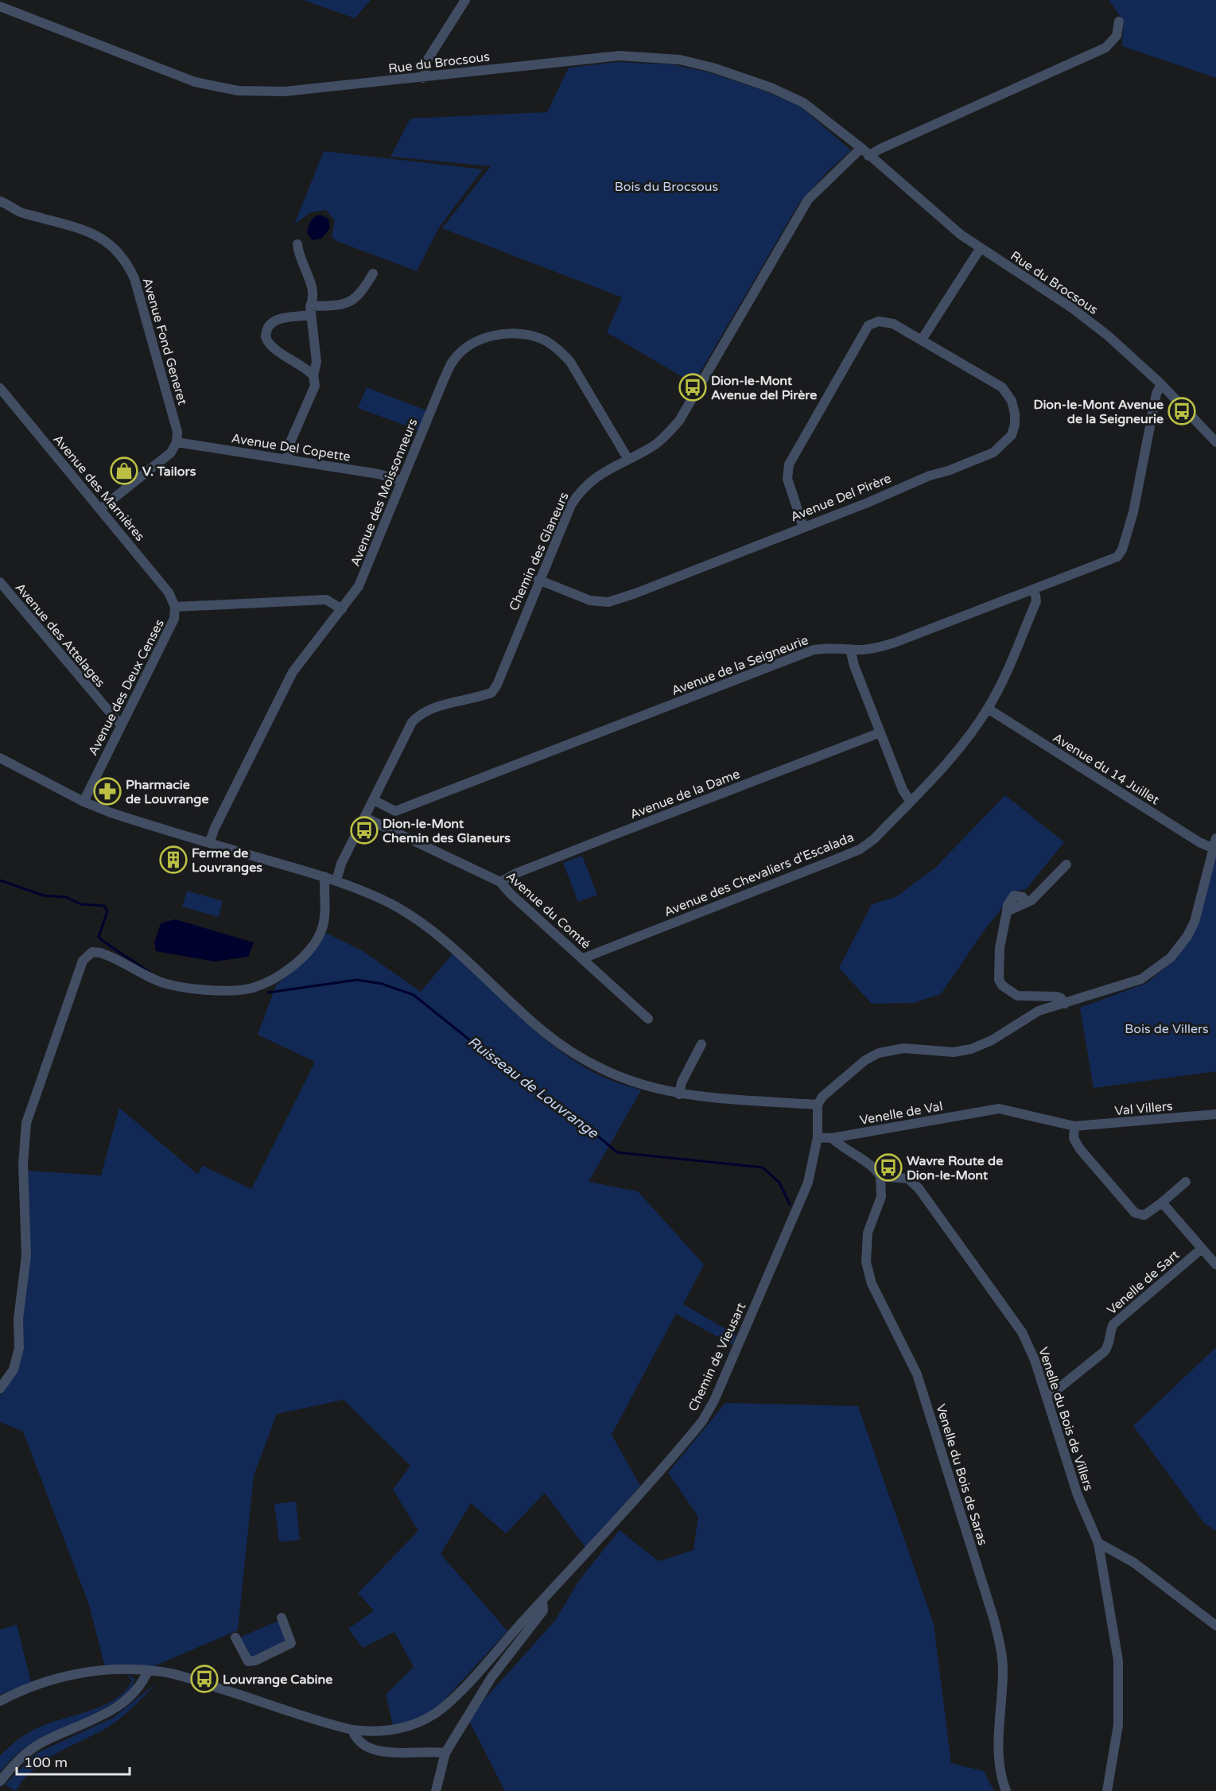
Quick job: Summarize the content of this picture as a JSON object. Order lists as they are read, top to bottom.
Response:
{
  "streets": {
    "street": [
      "Rue du Brocsous",
      "Avenue Fond Generet",
      "Avenue Del Copette",
      "Avenue des Marnières",
      "Avenue des Moissonneurs",
      "Avenue Del Pirère",
      "Chemin des Glaneurs",
      "Avenue des Attelages",
      "Avenue de la Seigneurie",
      "Avenue des Deux Censes",
      "Avenue du 14 Juillet",
      "Avenue de la Dame",
      "Avenue des Chevaliers d'Escalada",
      "Avenue du Comté",
      "Val Villers",
      "Venelle de Val",
      "Venelle de Sart",
      "Chemin de Vieusart",
      "Venelle du Bois de Villers",
      "Venelle du Bois de Saras"
    ]
  },
  "crossings": [
    ["Rue du Brocsous", "Chemin des Glaneurs"],
    ["Rue du Brocsous", "Avenue de la Seigneurie"],
    ["Avenue Fond Generet", "Avenue Del Copette"],
    ["Avenue Del Copette", "Avenue des Moissonneurs"],
    ["Avenue des Marnières", "Avenue des Deux Censes"],
    ["Avenue des Moissonneurs", "Chemin des Glaneurs"],
    ["Avenue des Moissonneurs", "Avenue des Deux Censes"],
    ["Avenue Del Pirère", "Chemin des Glaneurs"],
    ["Chemin des Glaneurs", "Avenue du Comté"],
    ["Avenue des Attelages", "Avenue des Deux Censes"],
    ["Avenue de la Seigneurie", "Avenue des Chevaliers d'Escalada"],
    ["Avenue du 14 Juillet", "Avenue des Chevaliers d'Escalada"],
    ["Avenue de la Dame", "Avenue du Comté"],
    ["Avenue des Chevaliers d'Escalada", "Avenue du Comté"],
    ["Val Villers", "Venelle de Val"],
    ["Venelle de Val", "Chemin de Vieusart"],
    ["Venelle de Sart", "Venelle du Bois de Villers"],
    ["Venelle du Bois de Villers", "Venelle du Bois de Saras"]
  ],
  "water": ["Ruisseau de Louvrange"],
  "parks": ["Bois du Brocsous", "Bois de Villers"],
  "places": {
    "bus stop": [
      "Dion-le-Mont Avenue del Pirère",
      "Dion-le-Mont Avenue de la Seigneurie",
      "Dion-le-Mont Chemin des Glaneurs",
      "Wavre Route de Dion-le-Mont",
      "Louvrange Cabine"
    ],
    "shop": ["V. Tailors"],
    "pharmacy": ["Pharmacie de Louvrange"],
    "building": ["Ferme de Louvranges"]
  },
  "scale_bar": "100 m"
}
